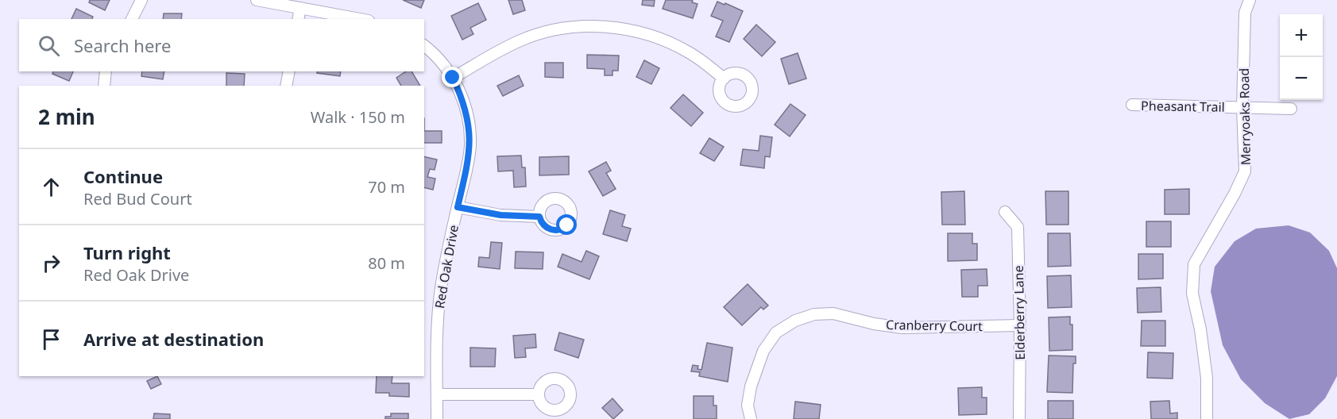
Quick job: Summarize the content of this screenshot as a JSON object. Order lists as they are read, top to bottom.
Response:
{
  "streets": {
    "street": [
      "Pheasant Trail",
      "Merryoaks Road",
      "Red Oak Drive",
      "Elderberry Lane",
      "Cranberry Court"
    ]
  },
  "crossings": [
    ["Pheasant Trail", "Merryoaks Road"],
    ["Elderberry Lane", "Cranberry Court"]
  ],
  "page": {
    "map_buttons": ["+", "−"],
    "search": "Search here",
    "heading": ["2 min", "Walk · 150 m"],
    "list": [
      ["Continue", "Red Bud Court", "70 m"],
      ["Turn right", "Red Oak Drive", "80 m"],
      "Arrive at destination"
    ]
  }
}
